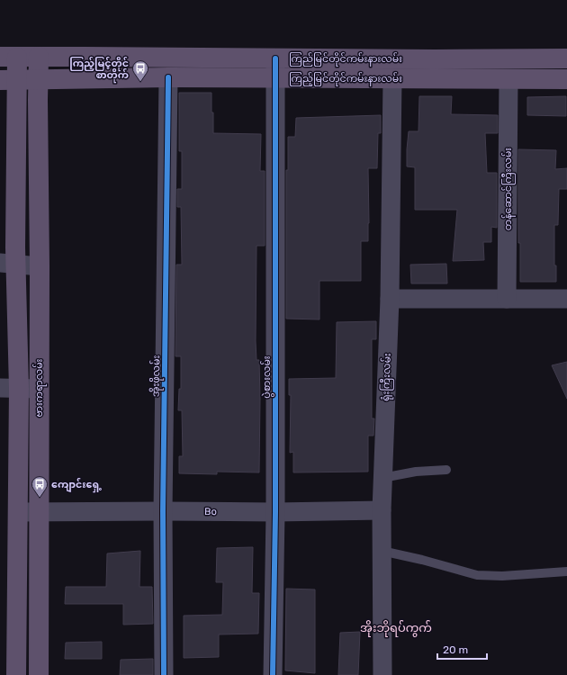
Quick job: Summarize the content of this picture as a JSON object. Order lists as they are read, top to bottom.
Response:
{
  "streets": {
    "main road": ["ကြည်မြင်တိုင်ကမ်းနားလမ်း", "ကြည့်မြင်တိုင်ကမ်းနားလမ်း", "ဗားကရာလမ်း"],
    "street": [
      "တန်ဆောင်ကြီးလမ်း",
      "အိုးဖိုလမ်း",
      "ပွဲစားလမ်း",
      "ရုံးကြီးလမ်း",
      "Bo"
    ]
  },
  "crossings": [
    ["ကြည်မြင်တိုင်ကမ်းနားလမ်း", "ပွဲစားလမ်း"],
    ["ကြည်မြင်တိုင်ကမ်းနားလမ်း", "ဗားကရာလမ်း"],
    ["ကြည့်မြင်တိုင်ကမ်းနားလမ်း", "တန်ဆောင်ကြီးလမ်း"],
    ["ကြည့်မြင်တိုင်ကမ်းနားလမ်း", "အိုးဖိုလမ်း"],
    ["ကြည့်မြင်တိုင်ကမ်းနားလမ်း", "ပွဲစားလမ်း"],
    ["ကြည့်မြင်တိုင်ကမ်းနားလမ်း", "ရုံးကြီးလမ်း"],
    ["အိုးဖိုလမ်း", "Bo"],
    ["ပွဲစားလမ်း", "Bo"],
    ["ရုံးကြီးလမ်း", "Bo"],
    ["ဗားကရာလမ်း", "Bo"]
  ],
  "districts": ["အိုးဘိုရပ်ကွက်"],
  "places": {
    "bus stop": ["ကြည့်မြင့်တိုင် စာတိုက်", "ကျောင်းရှေ့"]
  },
  "scale_bar": "20 m"
}
